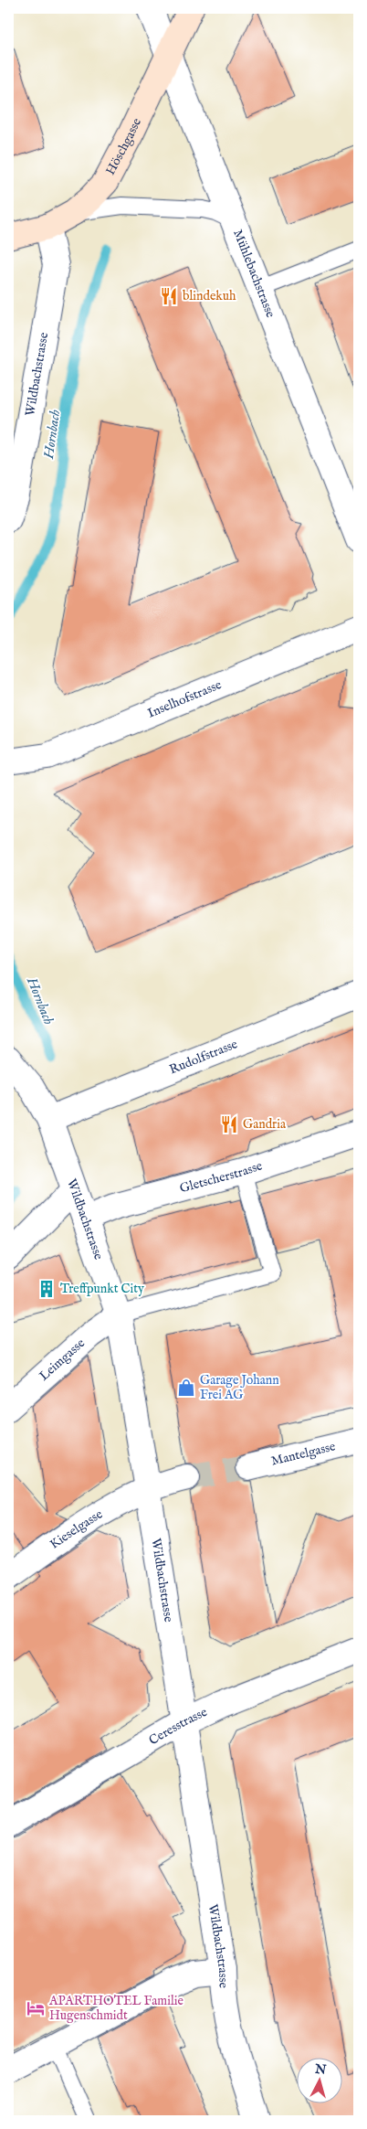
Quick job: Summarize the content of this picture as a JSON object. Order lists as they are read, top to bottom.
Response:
{
  "streets": {
    "main road": ["Höschgasse"],
    "street": [
      "Mühlebachstrasse",
      "Wildbachstrasse",
      "Inselhofstrasse",
      "Rudolfstrasse",
      "Gletscherstrasse",
      "Leimgasse",
      "Mantelgasse",
      "Kieselgasse",
      "Ceresstrasse"
    ]
  },
  "crossings": [
    ["Höschgasse", "Mühlebachstrasse"],
    ["Höschgasse", "Wildbachstrasse"],
    ["Wildbachstrasse", "Rudolfstrasse"],
    ["Wildbachstrasse", "Gletscherstrasse"],
    ["Wildbachstrasse", "Leimgasse"],
    ["Wildbachstrasse", "Kieselgasse"],
    ["Wildbachstrasse", "Ceresstrasse"]
  ],
  "water": ["Hornbach"],
  "places": {
    "restaurant": ["blindekuh", "Gandria"],
    "building": ["Treffpunkt City"],
    "shop": ["Garage Johann Frei AG"],
    "hotel": ["APARTHOTEL Familie Hugenschmidt"]
  },
  "north": "top"
}
